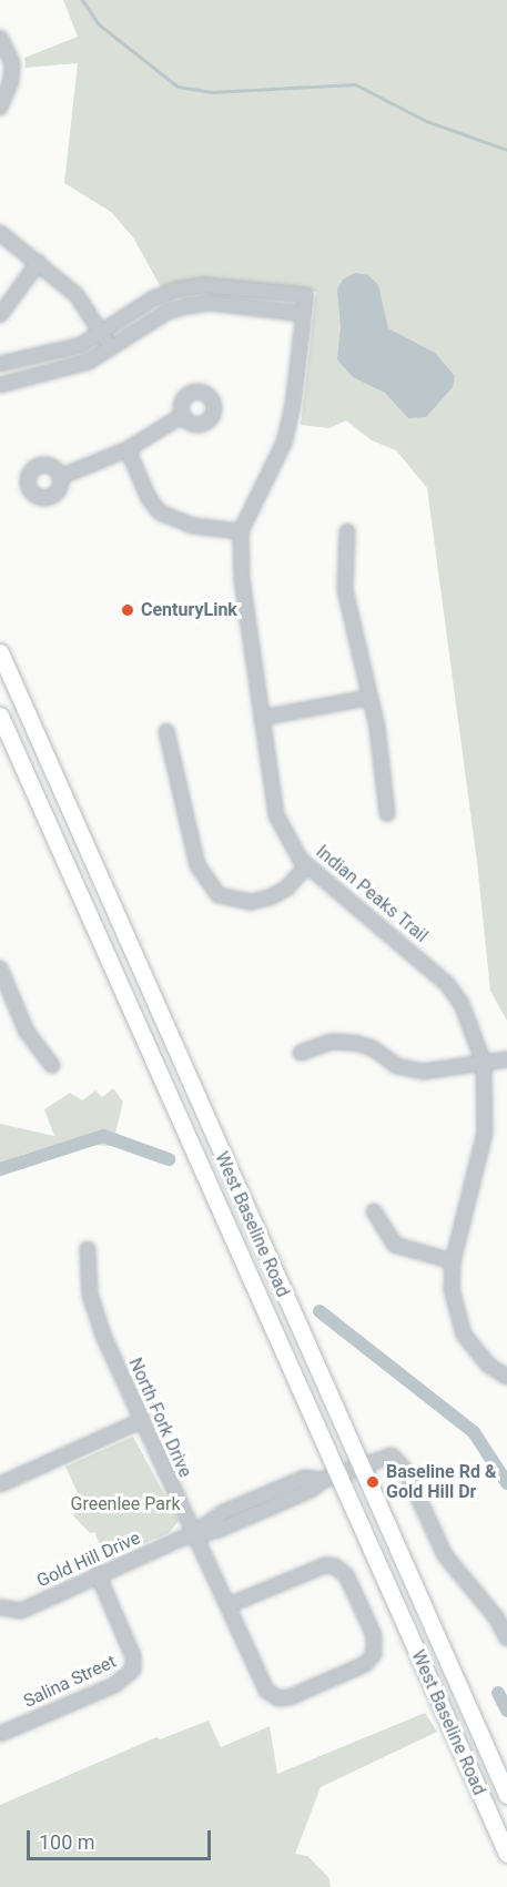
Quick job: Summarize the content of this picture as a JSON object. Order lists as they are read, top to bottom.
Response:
{
  "streets": {
    "main road": ["West Baseline Road"],
    "street": [
      "Indian Peaks Trail",
      "North Fork Drive",
      "Gold Hill Drive",
      "Salina Street"
    ]
  },
  "crossings": [
    ["West Baseline Road", "Gold Hill Drive"],
    ["North Fork Drive", "Gold Hill Drive"],
    ["Gold Hill Drive", "Salina Street"]
  ],
  "parks": ["Greenlee Park"],
  "places": ["CenturyLink", "Baseline Rd & Gold Hill Dr"],
  "scale_bar": "100 m"
}
